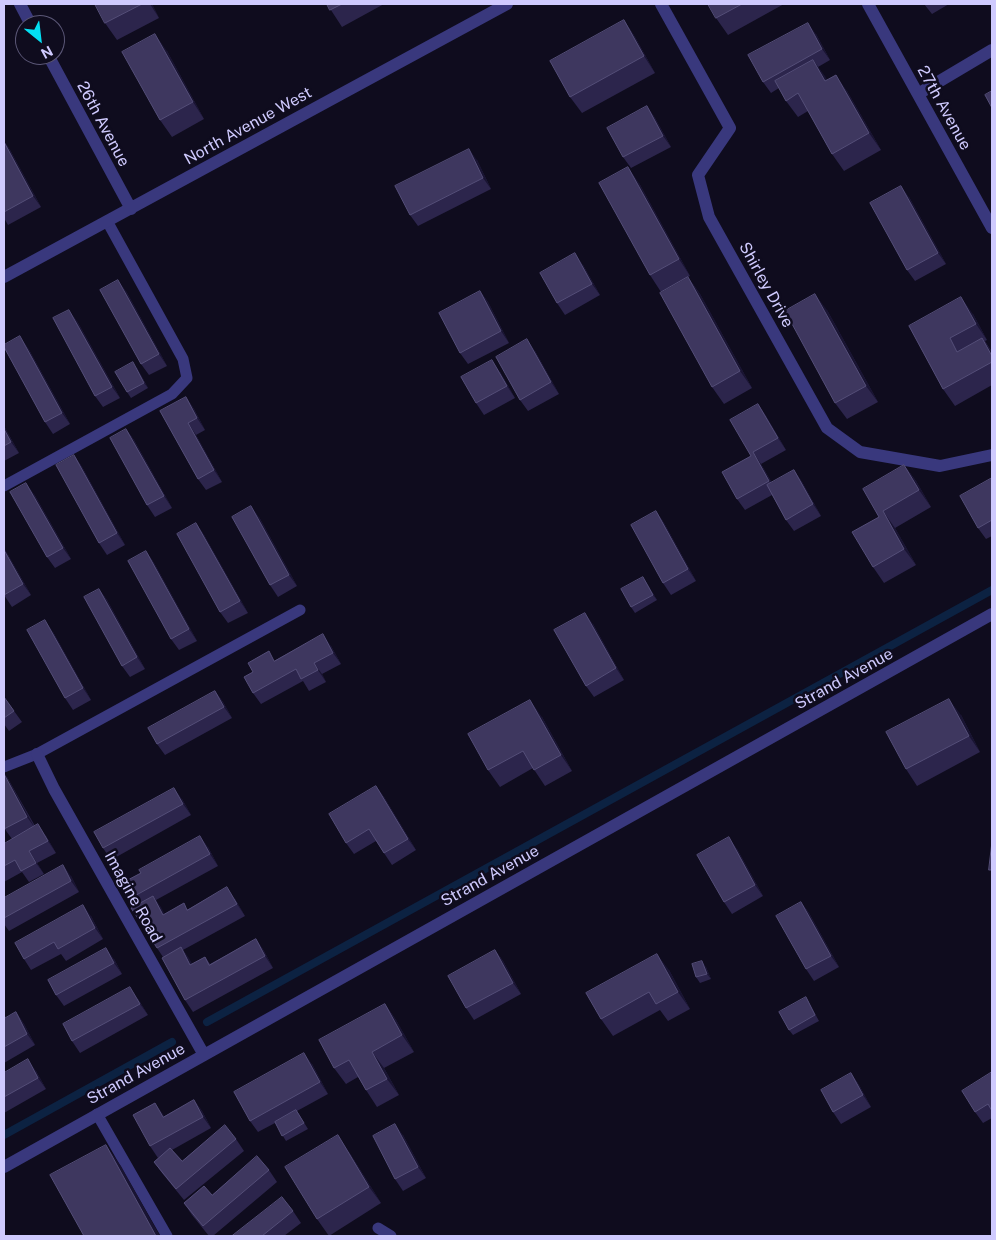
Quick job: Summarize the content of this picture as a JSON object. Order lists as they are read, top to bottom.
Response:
{
  "streets": {
    "street": [
      "27th Avenue",
      "26th Avenue",
      "North Avenue West",
      "Shirley Drive",
      "Strand Avenue",
      "Imagine Road"
    ]
  },
  "crossings": [
    ["26th Avenue", "North Avenue West"],
    ["Strand Avenue", "Imagine Road"]
  ],
  "north": "bottom right"
}
